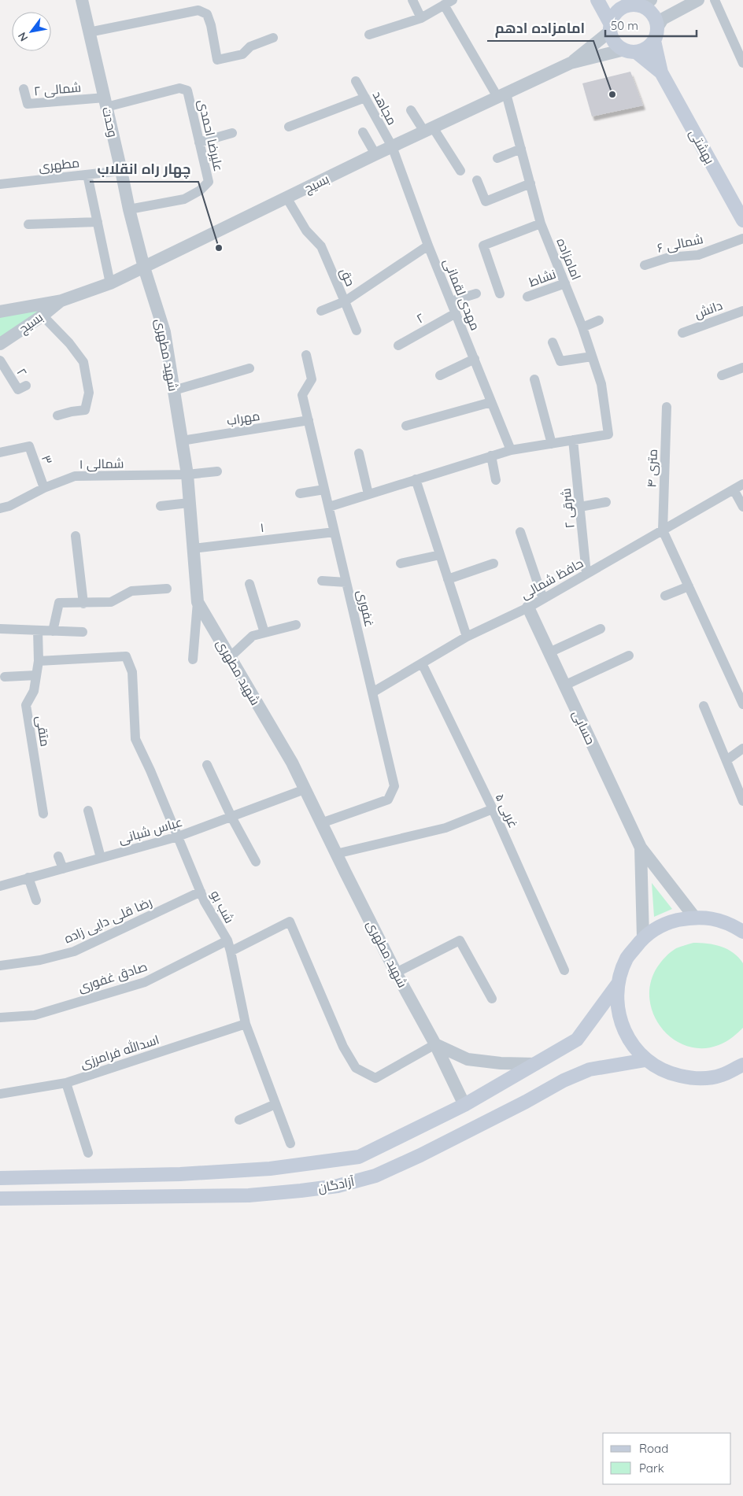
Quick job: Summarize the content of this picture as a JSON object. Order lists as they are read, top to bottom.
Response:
{
  "streets": {
    "main road": ["بهشتی", "آزادگان"],
    "street": [
      "۲ شمالی",
      "مجاهد",
      "وحدت",
      "علیرضا احمدی",
      "مطهری",
      "بسیج",
      "شمالی ۶",
      "امامزاده",
      "حق",
      "نشاط",
      "مهدی لقمانی",
      "دانش",
      "۲",
      "شهید مطهری",
      "مهراب",
      "۳",
      "۱ شمالی",
      "۴ متری",
      "۲ شرقی",
      "۱",
      "حافظ شمالی",
      "غفوری",
      "حسابی",
      "متقی",
      "۵ غربی",
      "عباس شبانی",
      "شب بو",
      "رضا قلی دایی زاده",
      "صادق غفوری",
      "اسدالله فرامرزی"
    ]
  },
  "crossings": [
    ["۲ شمالی", "وحدت"],
    ["۲ شمالی", "علیرضا احمدی"],
    ["مجاهد", "بسیج"],
    ["مجاهد", "مهدی لقمانی"],
    ["وحدت", "علیرضا احمدی"],
    ["وحدت", "مطهری"],
    ["وحدت", "بسیج"],
    ["وحدت", "شهید مطهری"],
    ["بسیج", "امامزاده"],
    ["بسیج", "حق"],
    ["بسیج", "مهدی لقمانی"],
    ["بسیج", "شهید مطهری"],
    ["امامزاده", "نشاط"],
    ["امامزاده", "۲ شرقی"],
    ["حق", "مهدی لقمانی"],
    ["مهدی لقمانی", "۲"],
    ["شهید مطهری", "مهراب"],
    ["شهید مطهری", "۱ شمالی"],
    ["شهید مطهری", "۱"],
    ["شهید مطهری", "غفوری"],
    ["شهید مطهری", "عباس شبانی"],
    ["مهراب", "غفوری"],
    ["۳", "۱ شمالی"],
    ["۴ متری", "حافظ شمالی"],
    ["۲ شرقی", "حافظ شمالی"],
    ["۱", "غفوری"],
    ["حافظ شمالی", "غفوری"],
    ["حافظ شمالی", "حسابی"],
    ["حافظ شمالی", "۵ غربی"],
    ["متقی", "شب بو"],
    ["عباس شبانی", "شب بو"],
    ["شب بو", "رضا قلی دایی زاده"],
    ["شب بو", "صادق غفوری"],
    ["شب بو", "اسدالله فرامرزی"]
  ],
  "places": ["امامزاده ادهم", "چهار راه انقلاب"],
  "legend": ["Road", "Park"],
  "scale_bar": "50 m",
  "north": "bottom left"
}
